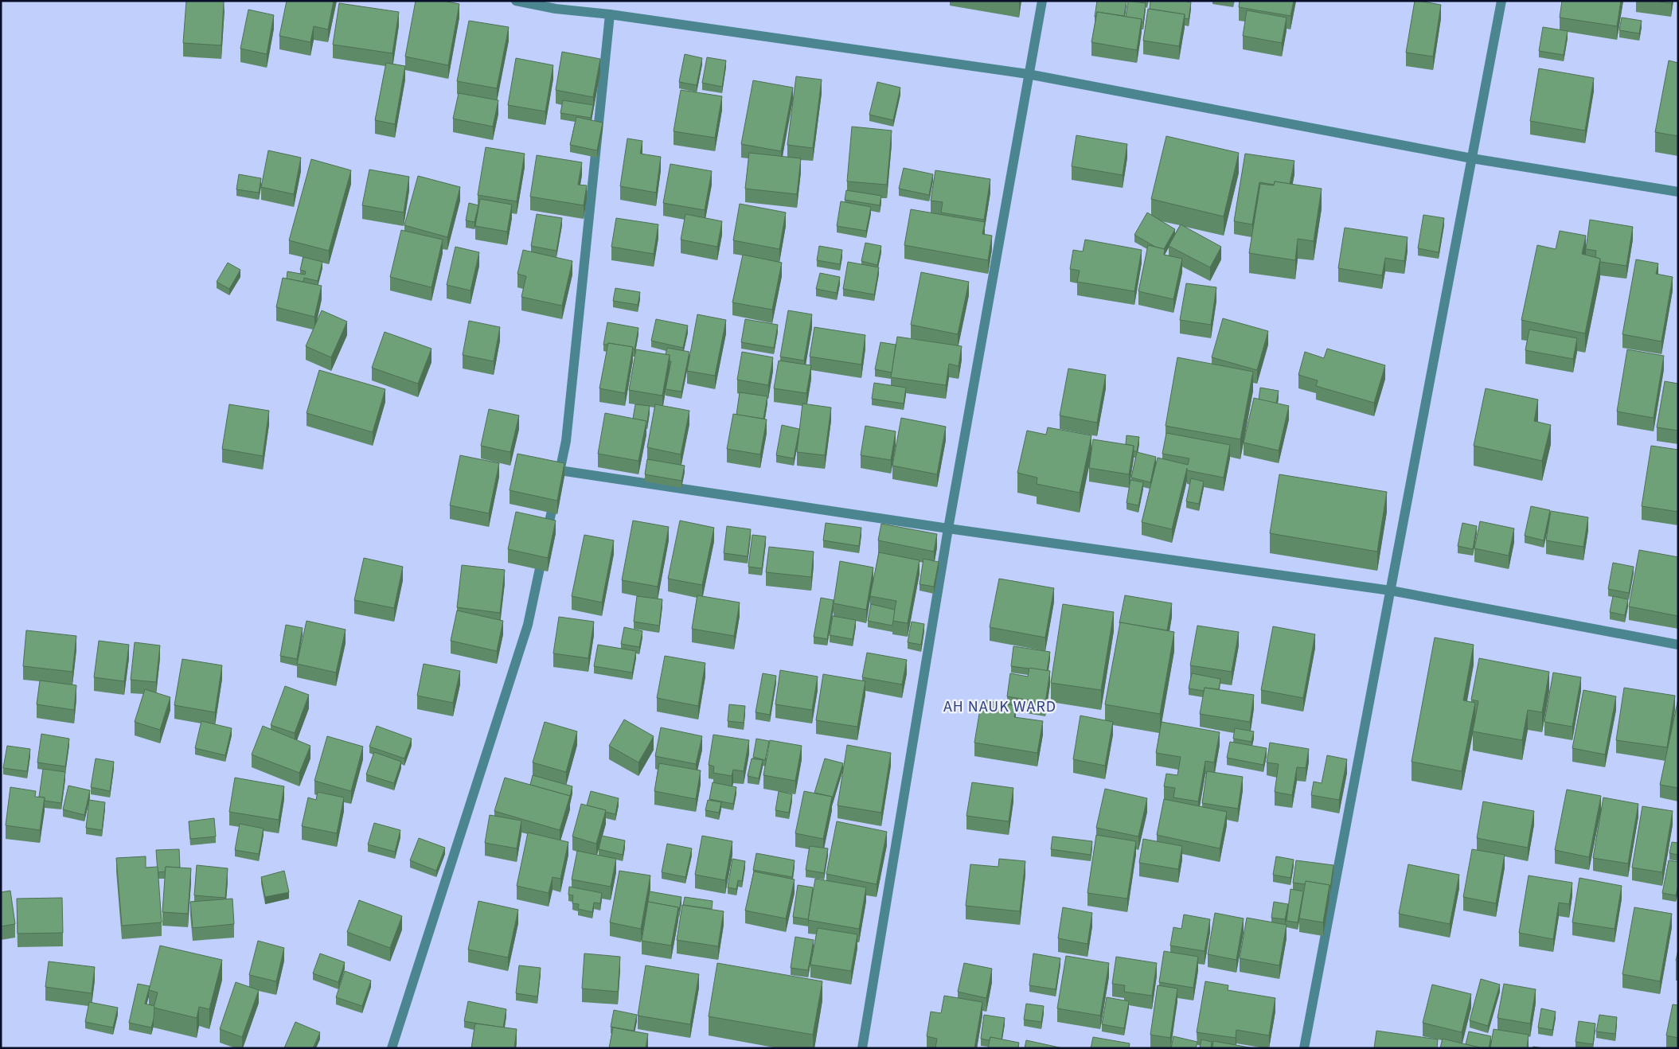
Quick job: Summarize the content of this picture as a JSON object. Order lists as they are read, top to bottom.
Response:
{
  "districts": ["AH NAUK WARD"]
}
